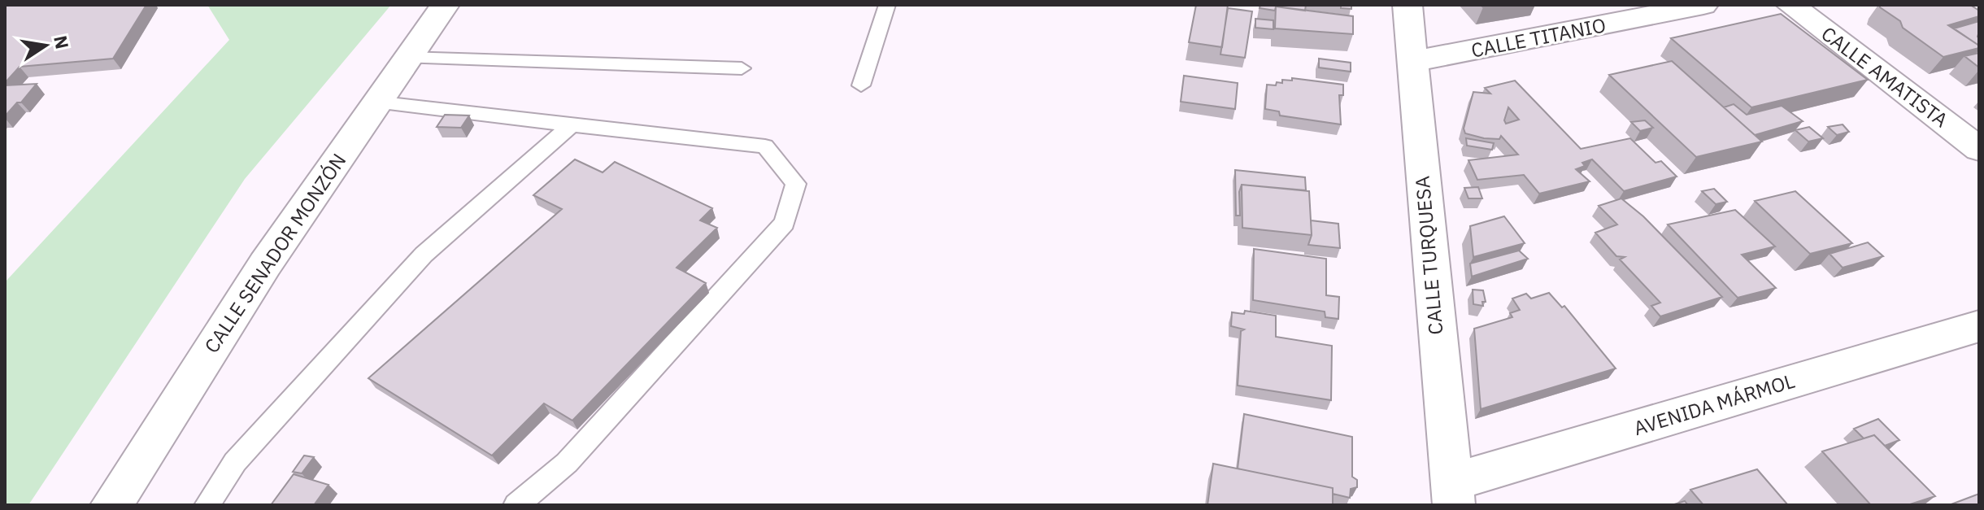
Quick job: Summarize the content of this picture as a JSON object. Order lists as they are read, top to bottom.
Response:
{
  "streets": {
    "street": [
      "CALLE TITANIO",
      "CALLE AMATISTA",
      "CALLE SENADOR MONZÓN",
      "CALLE TURQUESA",
      "AVENIDA MÁRMOL"
    ]
  },
  "crossings": [
    ["CALLE TITANIO", "CALLE TURQUESA"],
    ["CALLE TURQUESA", "AVENIDA MÁRMOL"]
  ],
  "north": "right"
}
